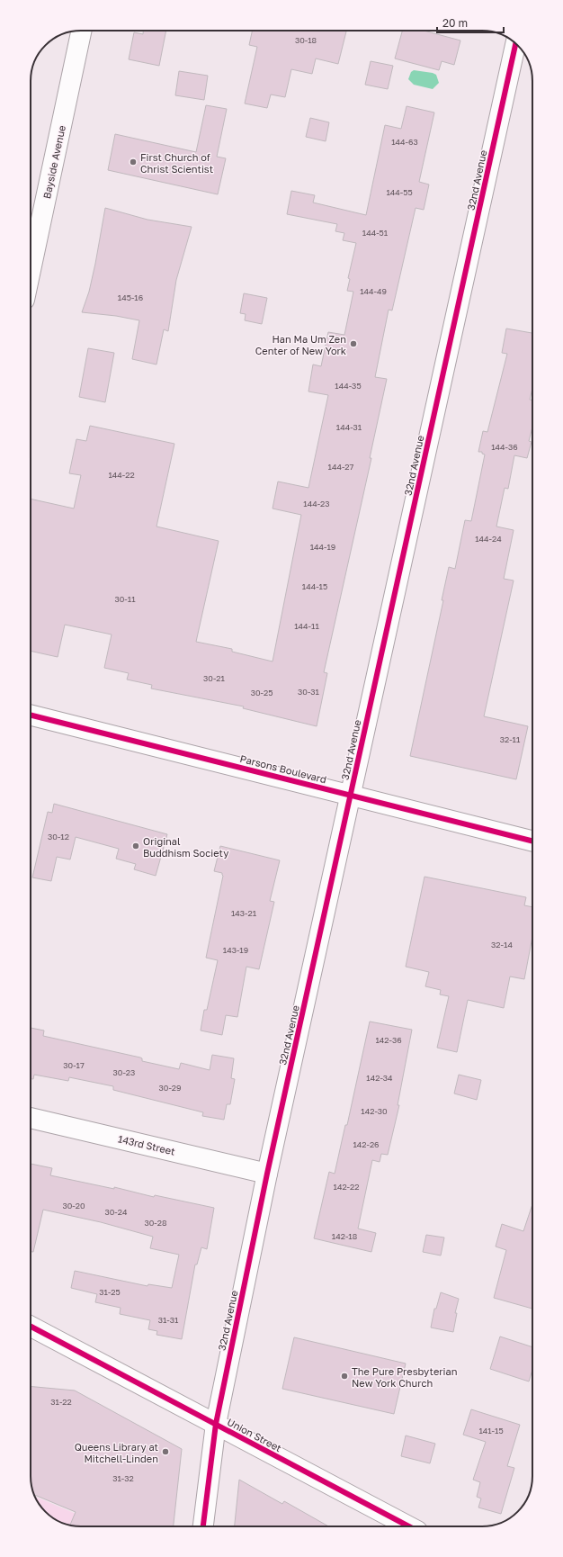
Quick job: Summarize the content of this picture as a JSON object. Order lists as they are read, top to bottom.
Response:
{
  "streets": {
    "street": [
      "Bayside Avenue",
      "32nd Avenue",
      "Parsons Boulevard",
      "143rd Street",
      "Union Street"
    ]
  },
  "crossings": [
    ["32nd Avenue", "Parsons Boulevard"],
    ["32nd Avenue", "143rd Street"],
    ["32nd Avenue", "Union Street"]
  ],
  "places": [
    "First Church of Christ Scientist",
    "Han Ma Um Zen Center of New York",
    "Original Buddhism Society",
    "The Pure Presbyterian New York Church",
    "Queens Library at Mitchell-Linden"
  ],
  "house_numbers": [
    "30-18",
    "144-63",
    "144-55",
    "144-51",
    "144-49",
    "145-16",
    "144-35",
    "144-31",
    "144-36",
    "144-27",
    "144-22",
    "144-23",
    "144-24",
    "144-19",
    "144-15",
    "30-11",
    "144-11",
    "30-21",
    "30-31",
    "30-25",
    "32-11",
    "30-12",
    "143-21",
    "32-14",
    "143-19",
    "142-36",
    "30-17",
    "30-23",
    "142-34",
    "30-29",
    "142-30",
    "142-26",
    "142-22",
    "30-20",
    "30-24",
    "30-28",
    "142-18",
    "31-25",
    "31-31",
    "31-22",
    "141-15",
    "31-32"
  ],
  "scale_bar": "20 m"
}
